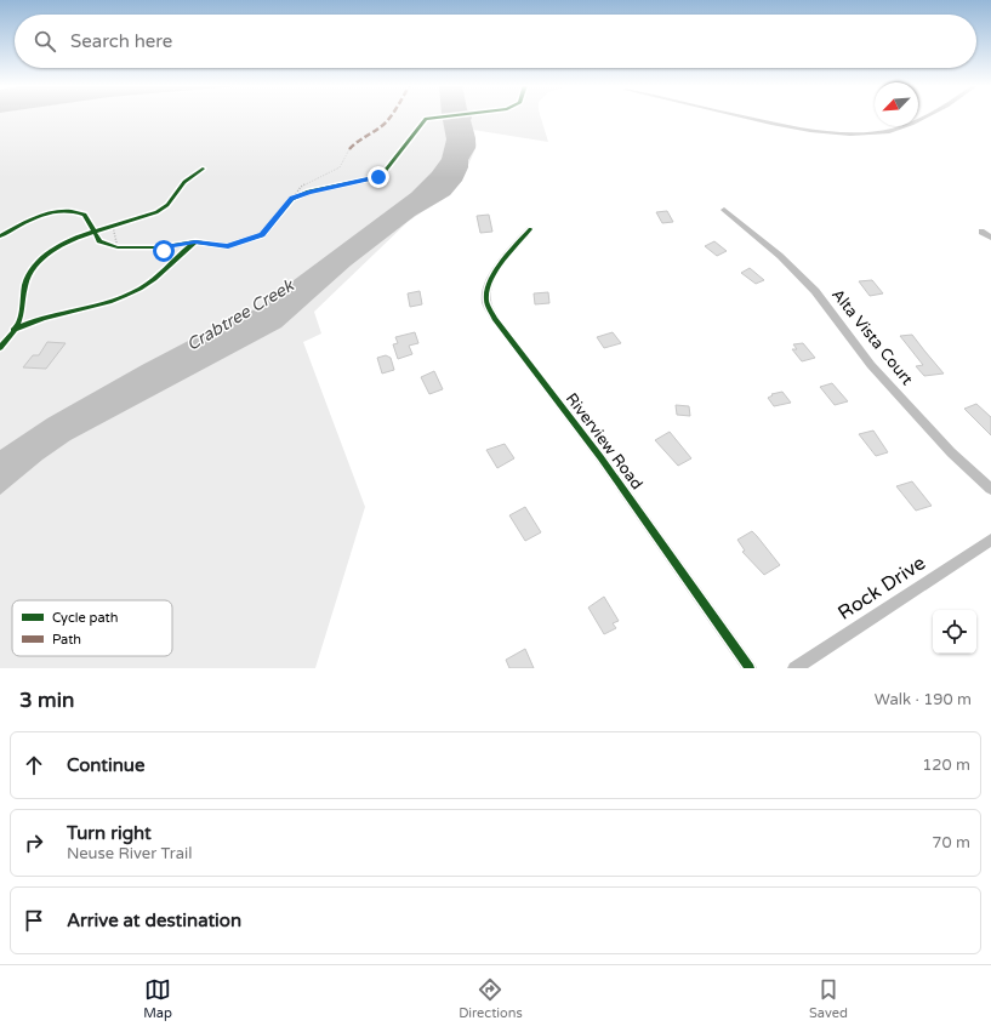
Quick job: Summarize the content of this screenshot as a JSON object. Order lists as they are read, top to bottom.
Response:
{
  "streets": {
    "street": ["Alta Vista Court", "Riverview Road", "Rock Drive"]
  },
  "water": ["Crabtree Creek"],
  "legend": ["Cycle path", "Path"],
  "north": "bottom left",
  "page": {
    "search": "Search here",
    "heading": ["3 min", "Walk · 190 m"],
    "list": [
      ["Continue", "120 m"],
      ["Turn right", "Neuse River Trail", "70 m"],
      "Arrive at destination"
    ],
    "nav": ["Map", "Directions", "Saved"]
  }
}
